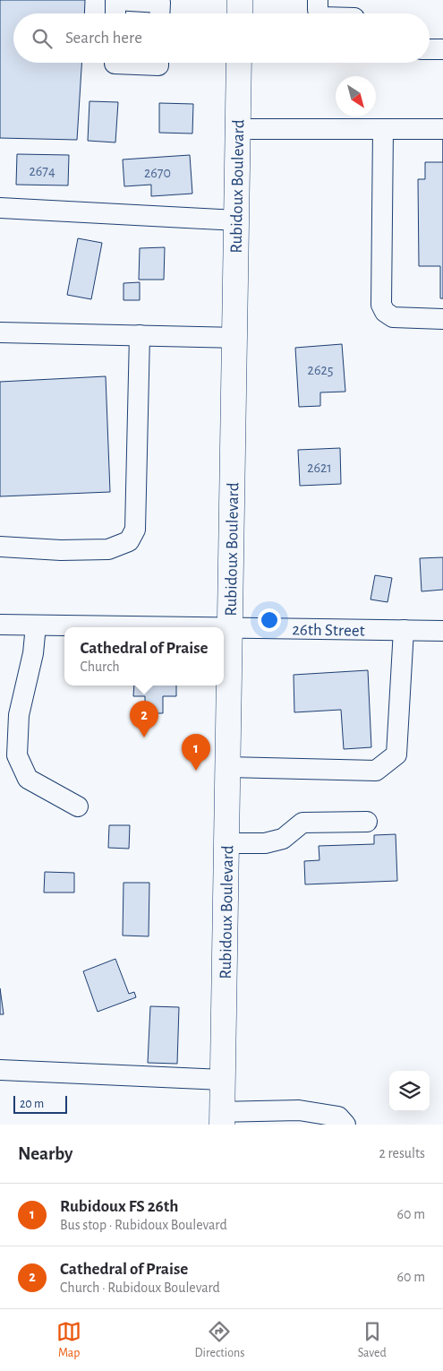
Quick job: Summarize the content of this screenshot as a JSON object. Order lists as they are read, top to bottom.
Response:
{
  "streets": {
    "main road": ["Rubidoux Boulevard"],
    "street": ["26th Street"]
  },
  "crossings": [
    ["Rubidoux Boulevard", "26th Street"]
  ],
  "house_numbers": [
    "2674",
    "2670",
    "2625",
    "2621"
  ],
  "scale_bar": "20 m",
  "north": "bottom right",
  "page": {
    "search": "Search here",
    "popup": ["Cathedral of Praise", "Church"],
    "pins": ["2", "1"],
    "scale": "20 m",
    "heading": ["Nearby", "2 results"],
    "list": [
      {
        "mark": "1",
        "name": "Rubidoux FS 26th",
        "note": "Bus stop · Rubidoux Boulevard",
        "value": "60 m"
      },
      {
        "mark": "2",
        "name": "Cathedral of Praise",
        "note": "Church · Rubidoux Boulevard",
        "value": "60 m"
      }
    ],
    "nav": ["Map", "Directions", "Saved"]
  }
}
